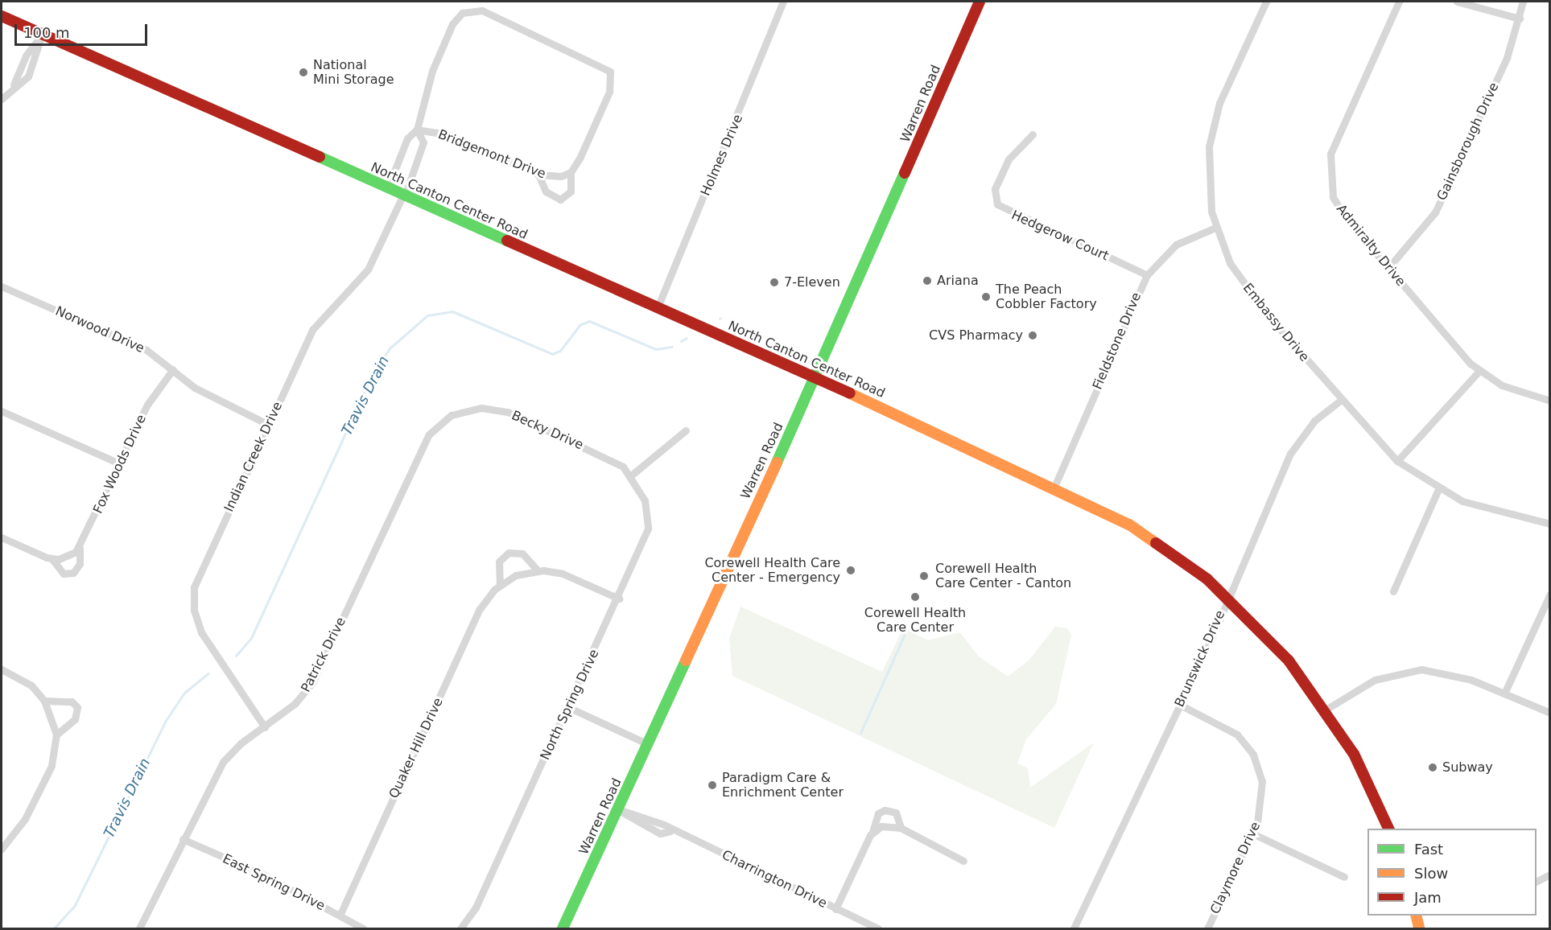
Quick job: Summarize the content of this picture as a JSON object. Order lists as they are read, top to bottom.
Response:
{
  "streets": {
    "main road": ["Warren Road", "North Canton Center Road"],
    "street": [
      "Gainsborough Drive",
      "Bridgemont Drive",
      "Holmes Drive",
      "Hedgerow Court",
      "Admiralty Drive",
      "Embassy Drive",
      "Norwood Drive",
      "Fieldstone Drive",
      "Becky Drive",
      "Indian Creek Drive",
      "Fox Woods Drive",
      "Patrick Drive",
      "Brunswick Drive",
      "North Spring Drive",
      "Quaker Hill Drive",
      "Claymore Drive",
      "Charrington Drive",
      "East Spring Drive"
    ]
  },
  "crossings": [
    ["Warren Road", "North Canton Center Road"],
    ["Warren Road", "Charrington Drive"],
    ["Gainsborough Drive", "Admiralty Drive"],
    ["Bridgemont Drive", "Indian Creek Drive"],
    ["Holmes Drive", "North Canton Center Road"],
    ["North Canton Center Road", "Fieldstone Drive"],
    ["North Canton Center Road", "Indian Creek Drive"],
    ["North Canton Center Road", "Brunswick Drive"],
    ["Hedgerow Court", "Fieldstone Drive"],
    ["Embassy Drive", "Fieldstone Drive"],
    ["Embassy Drive", "Brunswick Drive"],
    ["Norwood Drive", "Indian Creek Drive"],
    ["Norwood Drive", "Fox Woods Drive"],
    ["Becky Drive", "Patrick Drive"],
    ["Becky Drive", "North Spring Drive"],
    ["Indian Creek Drive", "Patrick Drive"],
    ["Patrick Drive", "East Spring Drive"],
    ["Brunswick Drive", "Claymore Drive"],
    ["North Spring Drive", "Quaker Hill Drive"],
    ["Quaker Hill Drive", "East Spring Drive"]
  ],
  "water": ["Travis Drain"],
  "places": [
    "National Mini Storage",
    "Ariana",
    "7-Eleven",
    "The Peach Cobbler Factory",
    "CVS Pharmacy",
    "Corewell Health Care Center - Emergency",
    "Corewell Health Care Center - Canton",
    "Corewell Health Care Center",
    "Subway",
    "Paradigm Care & Enrichment Center"
  ],
  "legend": ["Fast", "Slow", "Jam"],
  "scale_bar": "100 m"
}
